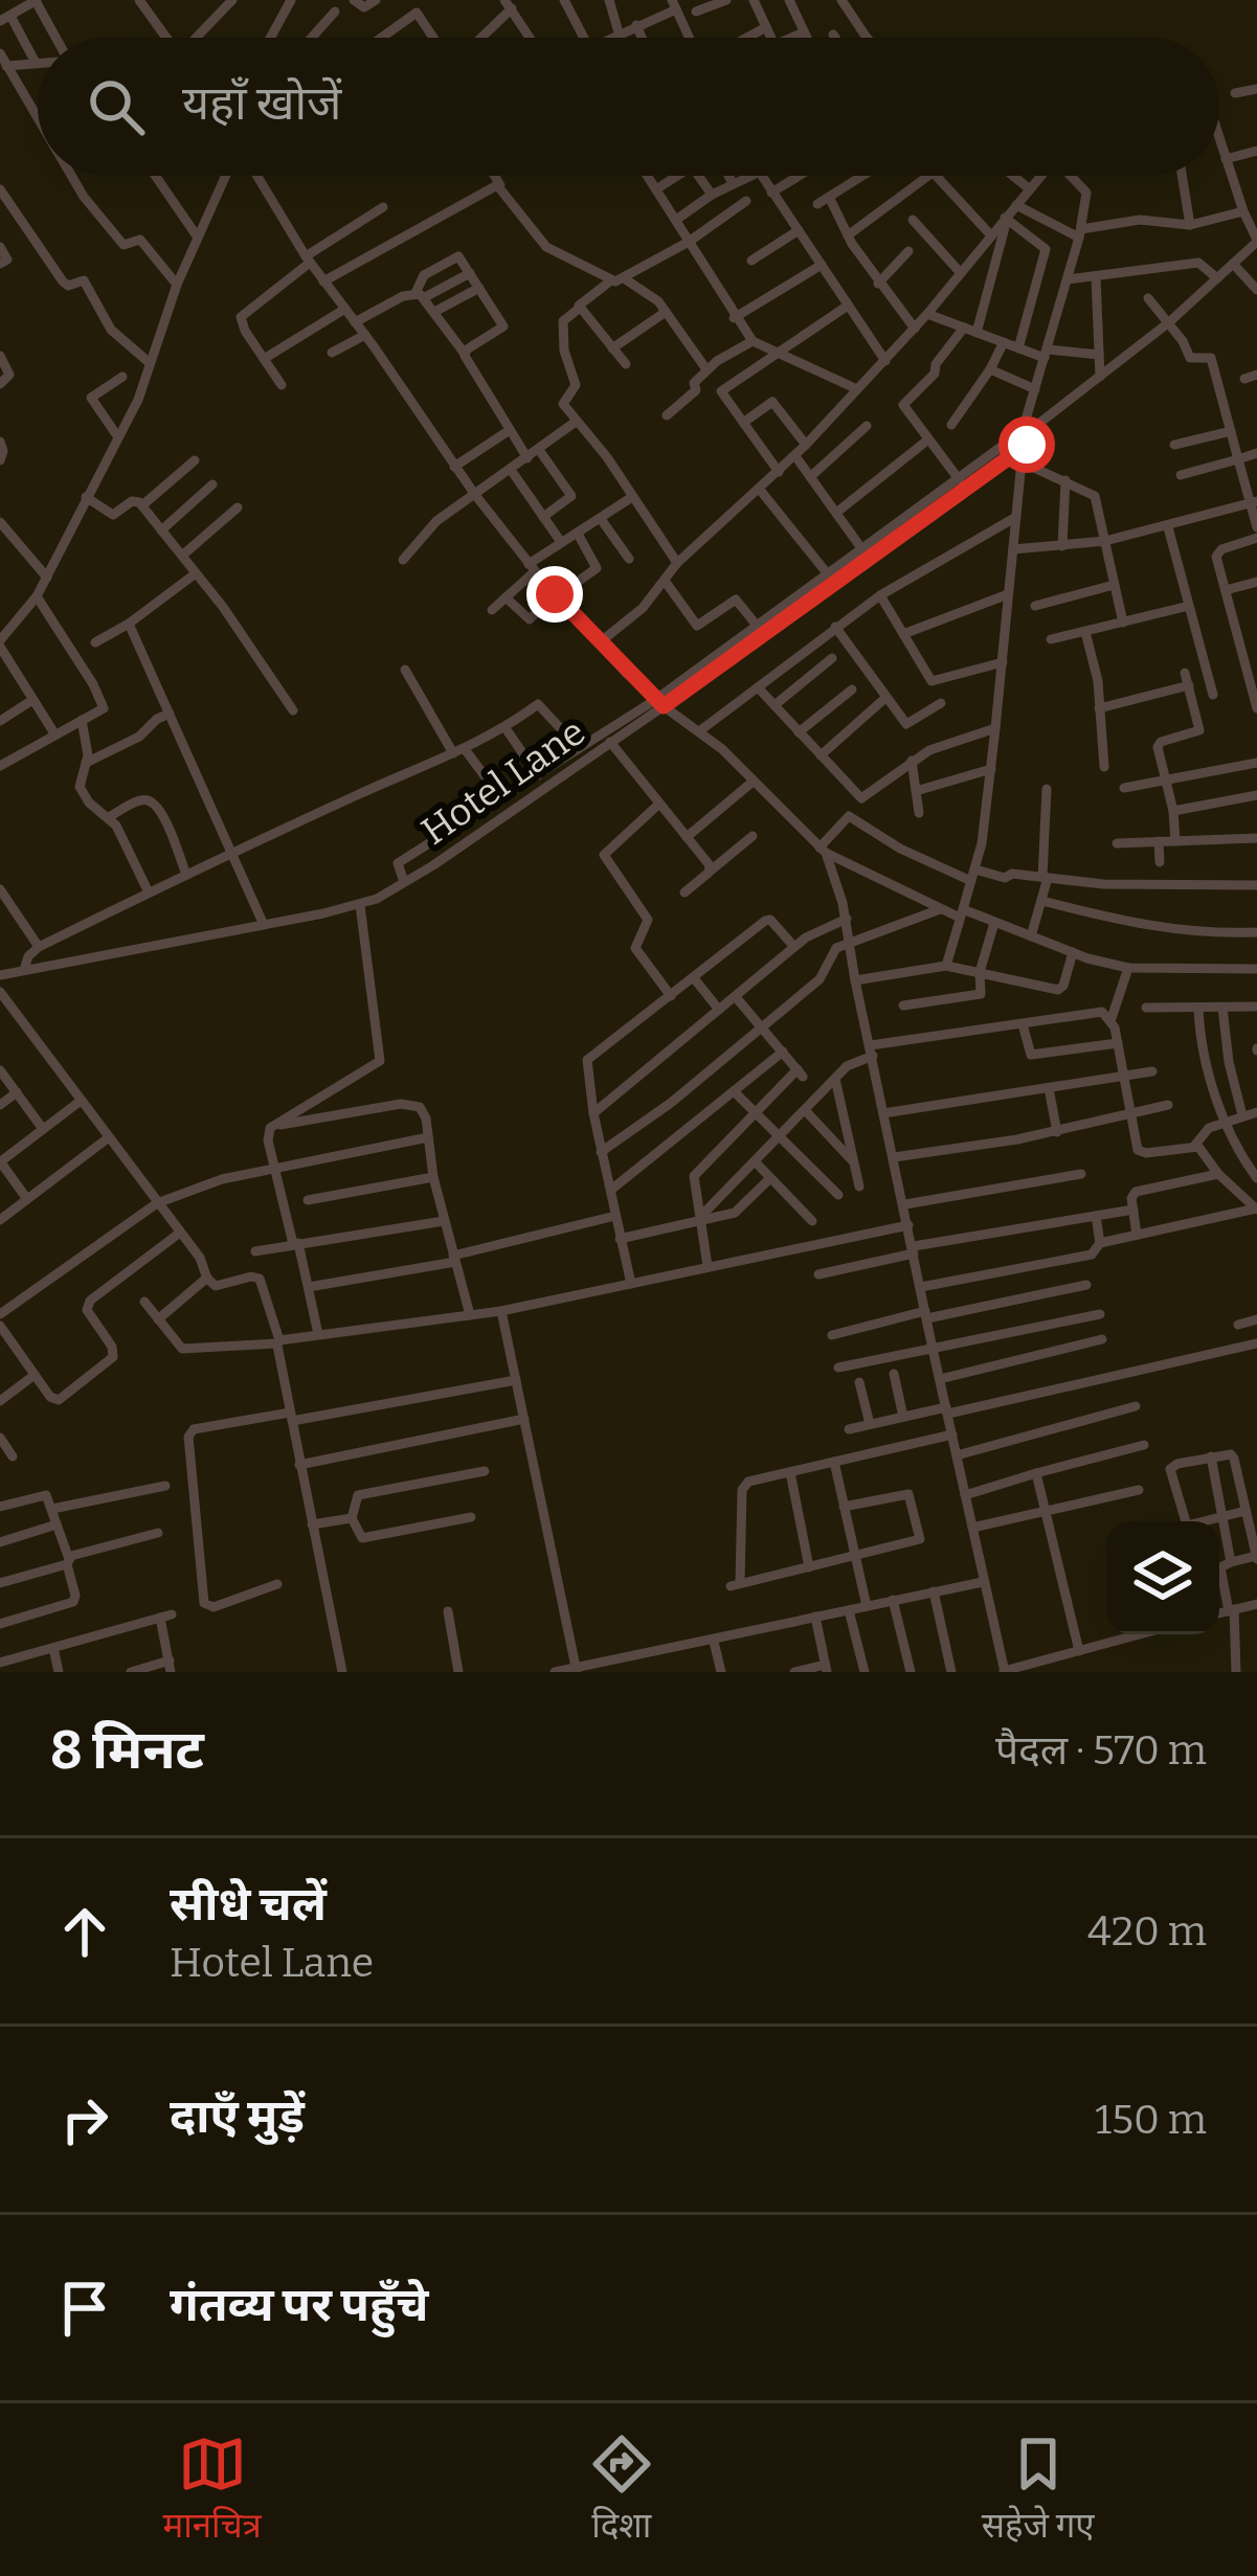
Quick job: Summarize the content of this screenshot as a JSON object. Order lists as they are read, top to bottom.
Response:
{
  "streets": {
    "street": ["Hotel Lane"]
  },
  "page": {
    "search": "यहाँ खोजें",
    "heading": ["8 मिनट", "पैदल · 570 m"],
    "list": [
      ["सीधे चलें", "Hotel Lane", "420 m"],
      ["दाएँ मुड़ें", "150 m"],
      "गंतव्य पर पहुँचे"
    ],
    "nav": ["मानचित्र", "दिशा", "सहेजे गए"]
  }
}
